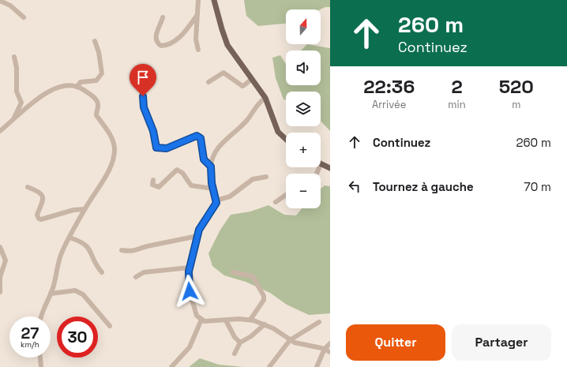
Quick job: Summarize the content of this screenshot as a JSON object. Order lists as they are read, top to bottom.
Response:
{
  "north": "top",
  "page": {
    "turn": ["260 m", "Continuez"],
    "map_buttons": ["+", "−"],
    "eta": [
      "22:36",
      "Arrivée",
      "2",
      "min",
      "520",
      "m"
    ],
    "list": [
      {
        "name": "Continuez",
        "value": "260 m"
      },
      {
        "name": "Tournez à gauche",
        "value": "70 m"
      }
    ],
    "speed": "27 km/h",
    "limit": "30",
    "buttons": ["Quitter", "Partager"]
  }
}
